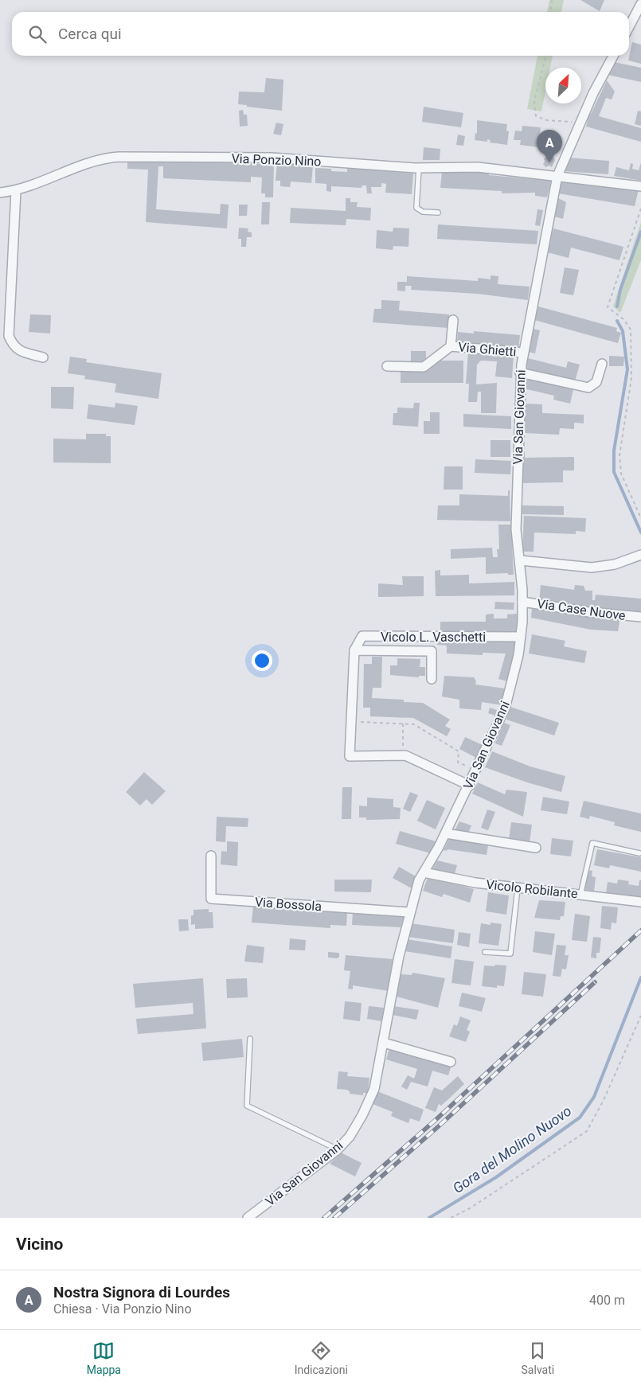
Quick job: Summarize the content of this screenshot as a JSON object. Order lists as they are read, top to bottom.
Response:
{
  "streets": {
    "street": [
      "Via Ponzio Nino",
      "Via Ghietti",
      "Via San Giovanni",
      "Via Case Nuove",
      "Vicolo L. Vaschetti",
      "Vicolo Robilante",
      "Via Bossola"
    ]
  },
  "crossings": [
    ["Via Ponzio Nino", "Via San Giovanni"],
    ["Via Ghietti", "Via San Giovanni"],
    ["Via San Giovanni", "Via Case Nuove"],
    ["Via San Giovanni", "Vicolo L. Vaschetti"],
    ["Via San Giovanni", "Vicolo Robilante"],
    ["Via San Giovanni", "Via Bossola"]
  ],
  "water": ["Gora del Molino Nuovo"],
  "north": "top right",
  "page": {
    "search": "Cerca qui",
    "pins": "A",
    "heading": "Vicino",
    "list": [
      {
        "mark": "A",
        "name": "Nostra Signora di Lourdes",
        "note": "Chiesa · Via Ponzio Nino",
        "value": "400 m"
      }
    ],
    "nav": ["Mappa", "Indicazioni", "Salvati"]
  }
}
